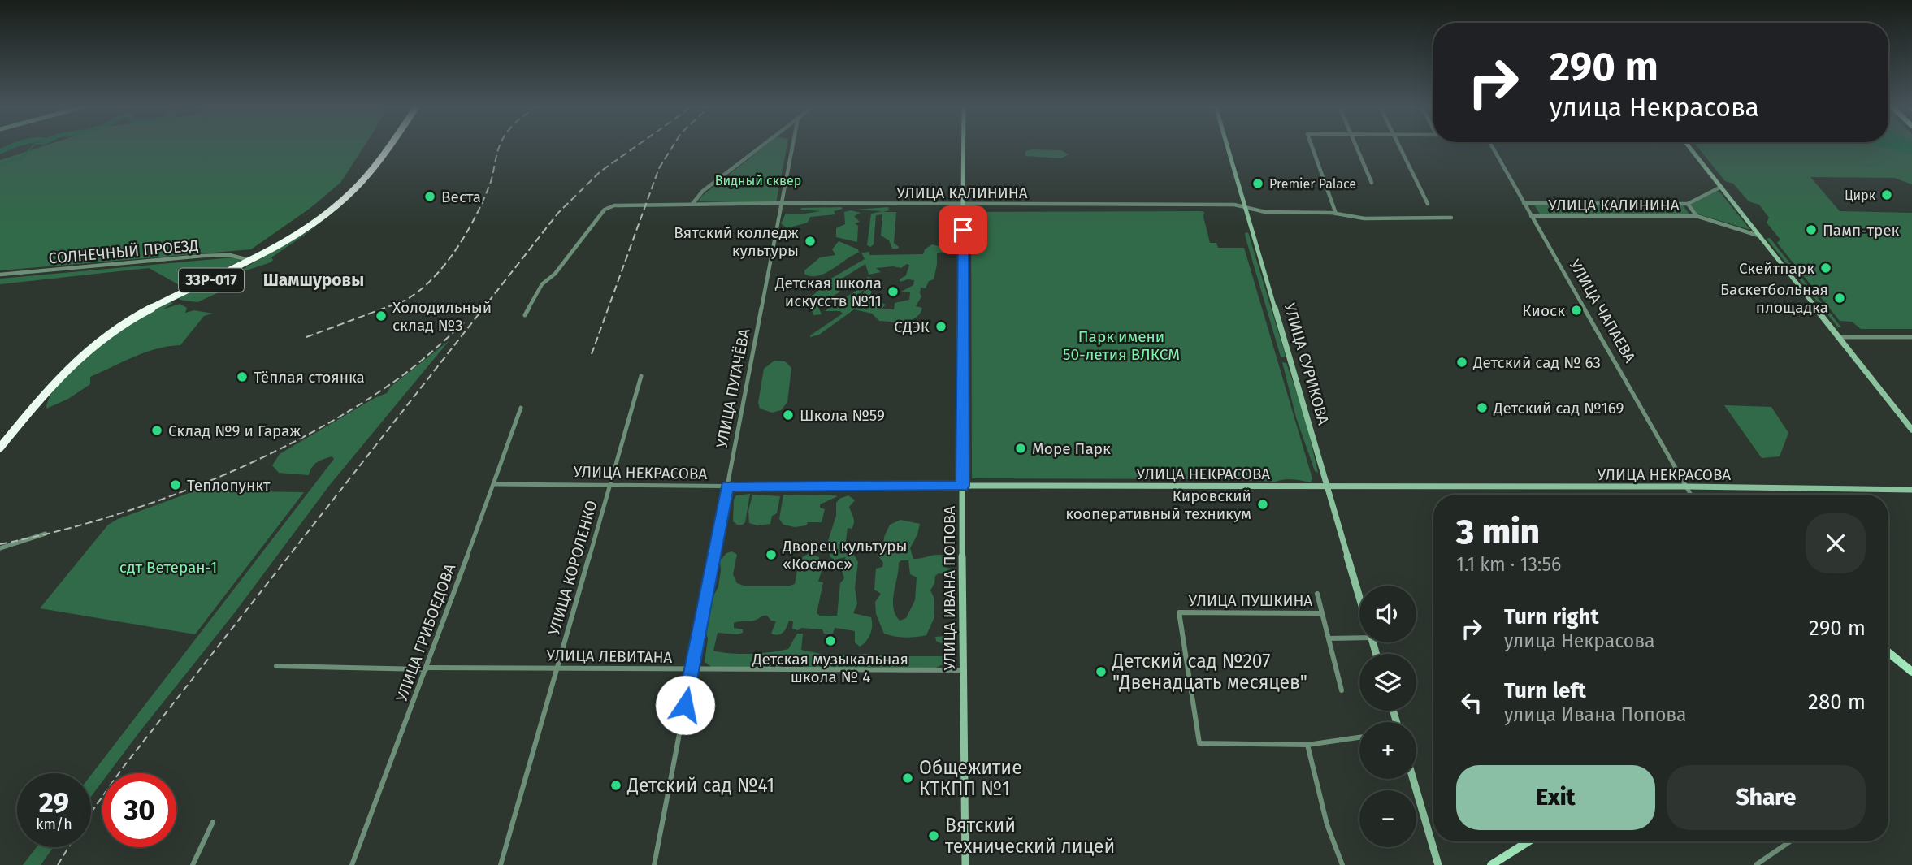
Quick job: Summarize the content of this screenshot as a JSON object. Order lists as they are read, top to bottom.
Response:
{
  "streets": {
    "highway": ["33Р-017"],
    "street": [
      "УЛИЦА КАЛИНИНА",
      "СОЛНЕЧНЫЙ ПРОЕЗД",
      "УЛИЦА ЧАПАЕВА",
      "УЛИЦА СУРИКОВА",
      "УЛИЦА ПУГАЧЁВА",
      "УЛИЦА НЕКРАСОВА",
      "УЛИЦА КОРОЛЕНКО",
      "УЛИЦА ИВАНА ПОПОВА",
      "УЛИЦА ПУШКИНА",
      "УЛИЦА ГРИБОЕДОВА",
      "УЛИЦА ЛЕВИТАНА"
    ]
  },
  "crossings": [
    ["УЛИЦА КАЛИНИНА", "УЛИЦА ЧАПАЕВА"],
    ["УЛИЦА КАЛИНИНА", "УЛИЦА СУРИКОВА"],
    ["УЛИЦА КАЛИНИНА", "УЛИЦА ПУГАЧЁВА"],
    ["УЛИЦА КАЛИНИНА", "УЛИЦА ИВАНА ПОПОВА"],
    ["СОЛНЕЧНЫЙ ПРОЕЗД", "33Р-017"],
    ["УЛИЦА ЧАПАЕВА", "УЛИЦА НЕКРАСОВА"],
    ["УЛИЦА СУРИКОВА", "УЛИЦА НЕКРАСОВА"],
    ["УЛИЦА ПУГАЧЁВА", "УЛИЦА НЕКРАСОВА"],
    ["УЛИЦА ПУГАЧЁВА", "УЛИЦА ЛЕВИТАНА"],
    ["УЛИЦА НЕКРАСОВА", "УЛИЦА КОРОЛЕНКО"],
    ["УЛИЦА НЕКРАСОВА", "УЛИЦА ИВАНА ПОПОВА"],
    ["УЛИЦА НЕКРАСОВА", "УЛИЦА ГРИБОЕДОВА"],
    ["УЛИЦА КОРОЛЕНКО", "УЛИЦА ЛЕВИТАНА"],
    ["УЛИЦА ИВАНА ПОПОВА", "УЛИЦА ЛЕВИТАНА"],
    ["УЛИЦА ГРИБОЕДОВА", "УЛИЦА ЛЕВИТАНА"]
  ],
  "districts": ["Шамшуровы"],
  "parks": ["Видный сквер", "Парк имени 50-летия ВЛКСМ", "сдт Ветеран-1"],
  "places": [
    "Premier Palace",
    "Цирк",
    "Веста",
    "Памп-трек",
    "Вятский колледж культуры",
    "Скейтпарк",
    "Детская школа искусств №11",
    "Баскетбольная площадка",
    "Киоск",
    "Холодильный склад №3",
    "СДЭК",
    "Детский сад № 63",
    "Тёплая стоянка",
    "Детский сад №169",
    "Школа №59",
    "Склад №9 и Гараж",
    "Море Парк",
    "Теплопункт",
    "Кировский кооперативный техникум",
    "Дворец культуры «Космос»",
    "Детская музыкальная школа № 4",
    "Детский сад №207 \"Двенадцать месяцев\"",
    "Общежитие КТКПП №1",
    "Детский сад №41",
    "Вятский технический лицей"
  ],
  "page": {
    "turn": ["290 m", "улица Некрасова"],
    "heading": ["3 min", "1.1 km · 13:56"],
    "map_buttons": ["+", "−"],
    "list": [
      {
        "name": "Turn right",
        "note": "улица Некрасова",
        "value": "290 m"
      },
      {
        "name": "Turn left",
        "note": "улица Ивана Попова",
        "value": "280 m"
      }
    ],
    "buttons": ["Exit", "Share"],
    "speed": "29 km/h",
    "limit": "30"
  }
}
